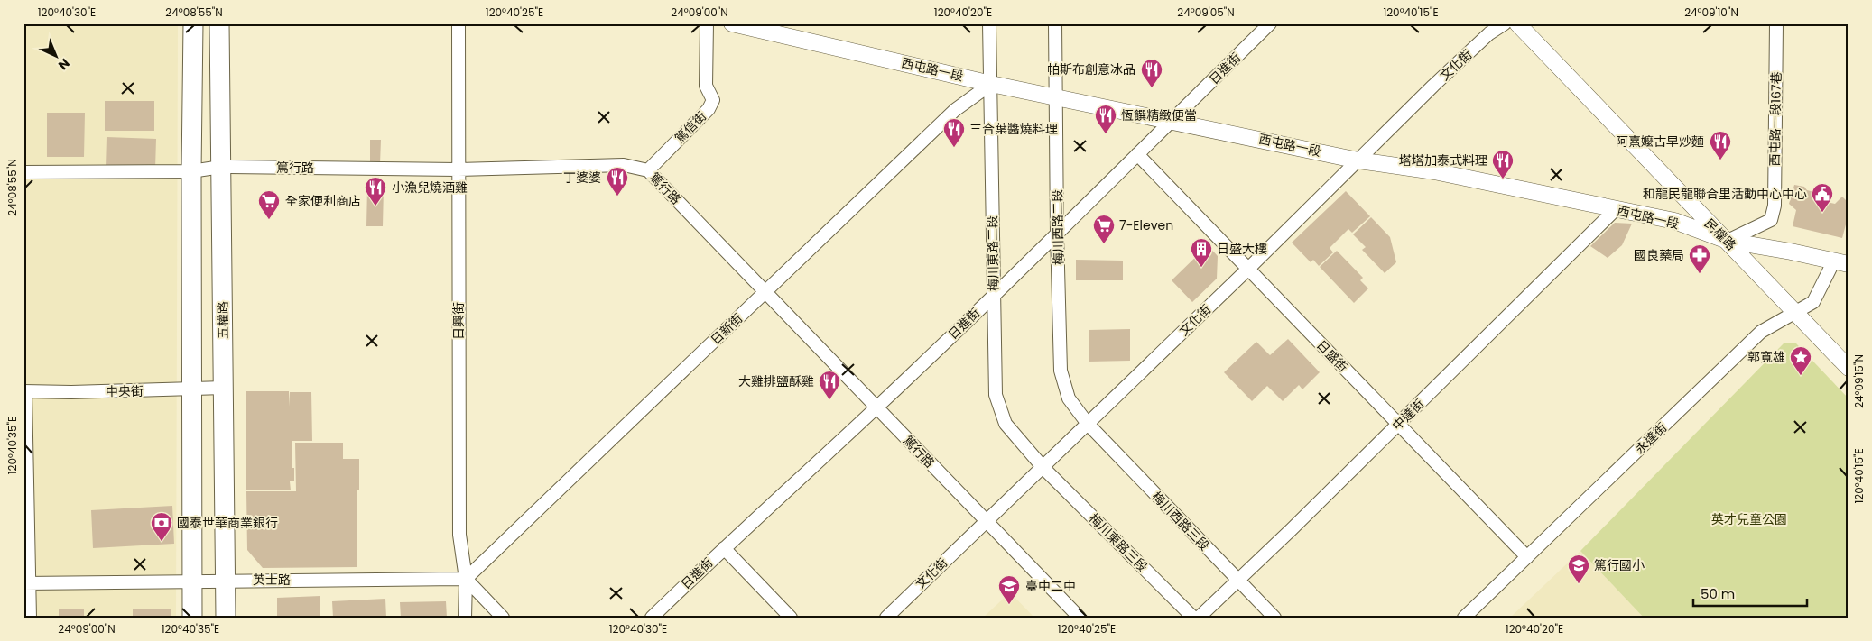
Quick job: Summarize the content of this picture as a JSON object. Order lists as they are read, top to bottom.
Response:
{
  "streets": {
    "main road": ["五權路"],
    "street": [
      "文化街",
      "日進街",
      "西屯路一段",
      "西屯路一段167巷",
      "篤信街",
      "篤行路",
      "梅川西路二段",
      "民權路",
      "梅川東路二段",
      "日興街",
      "日新街",
      "日盛街",
      "中央街",
      "中達街",
      "永達街",
      "梅川西路三段",
      "梅川東路三段",
      "英士路"
    ]
  },
  "crossings": [
    ["文化街", "西屯路一段"],
    ["文化街", "篤行路"],
    ["文化街", "梅川西路二段"],
    ["文化街", "梅川東路二段"],
    ["文化街", "日盛街"],
    ["文化街", "梅川西路三段"],
    ["文化街", "梅川東路三段"],
    ["日進街", "西屯路一段"],
    ["日進街", "篤行路"],
    ["日進街", "梅川西路二段"],
    ["日進街", "梅川東路二段"],
    ["日進街", "日盛街"],
    ["西屯路一段", "西屯路一段167巷"],
    ["西屯路一段", "梅川西路二段"],
    ["西屯路一段", "民權路"],
    ["西屯路一段", "梅川東路二段"],
    ["西屯路一段", "日新街"],
    ["西屯路一段", "中達街"],
    ["西屯路一段", "永達街"],
    ["西屯路一段167巷", "民權路"],
    ["篤信街", "篤行路"],
    ["篤行路", "五權路"],
    ["篤行路", "日興街"],
    ["篤行路", "日新街"],
    ["梅川西路二段", "梅川西路三段"],
    ["民權路", "永達街"],
    ["梅川東路二段", "日新街"],
    ["梅川東路二段", "梅川東路三段"],
    ["五權路", "中央街"],
    ["五權路", "英士路"],
    ["日興街", "日新街"],
    ["日興街", "英士路"],
    ["日新街", "英士路"],
    ["日盛街", "中達街"],
    ["日盛街", "永達街"],
    ["中達街", "梅川西路三段"]
  ],
  "parks": ["英才兒童公園"],
  "places": {
    "restaurant": [
      "帕斯布創意冰品",
      "恆饌精緻便當",
      "三合葉醬燒料理",
      "阿熹嬤古早炒麵",
      "塔塔加泰式料理",
      "丁婆婆",
      "小漁兒燒酒雞",
      "大雞排鹽酥雞"
    ],
    "public building": ["和龍民龍聯合里活動中心中心"],
    "supermarket": ["全家便利商店", "7-Eleven"],
    "building": ["日盛大樓"],
    "pharmacy": ["國良藥局"],
    "place": ["郭寬雄"],
    "bank": ["國泰世華商業銀行"],
    "school or university": ["篤行國小", "臺中二中"]
  },
  "scale_bar": "50 m",
  "north": "bottom right",
  "coordinates": [
    "120°40'30\"E",
    "24°08'55\"N",
    "120°40'25\"E",
    "24°09'00\"N",
    "120°40'20\"E",
    "24°09'05\"N",
    "120°40'15\"E",
    "24°09'10\"N",
    "24°09'15\"N",
    "120°40'35\"E"
  ]
}
